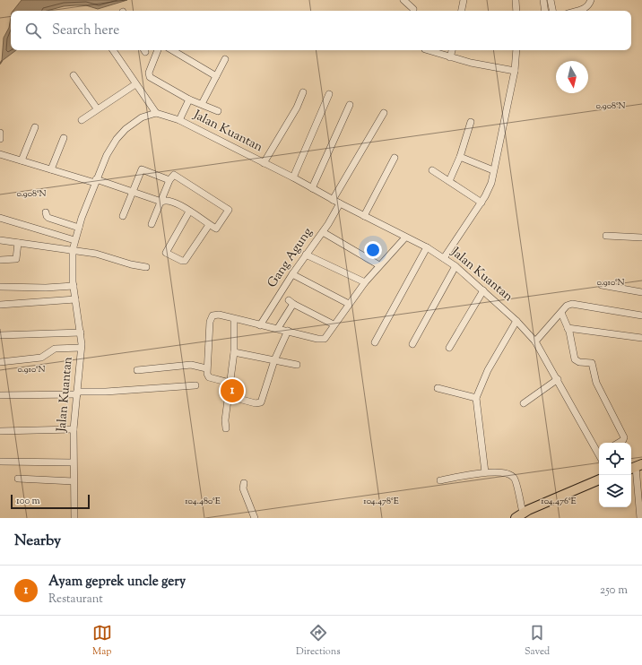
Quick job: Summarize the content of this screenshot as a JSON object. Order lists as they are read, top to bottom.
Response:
{
  "streets": {
    "street": ["Jalan Kuantan", "Gang Agung"]
  },
  "crossings": [
    ["Jalan Kuantan", "Gang Agung"]
  ],
  "scale_bar": "100 m",
  "north": "bottom",
  "page": {
    "search": "Search here",
    "pins": "1",
    "scale": "100 m",
    "heading": "Nearby",
    "list": [
      {
        "mark": "1",
        "name": "Ayam geprek uncle gery",
        "note": "Restaurant",
        "value": "250 m"
      }
    ],
    "nav": ["Map", "Directions", "Saved"]
  },
  "coordinates": [
    "0.908°N",
    "0.910°N",
    "104.480°E",
    "104.478°E",
    "104.476°E"
  ]
}
